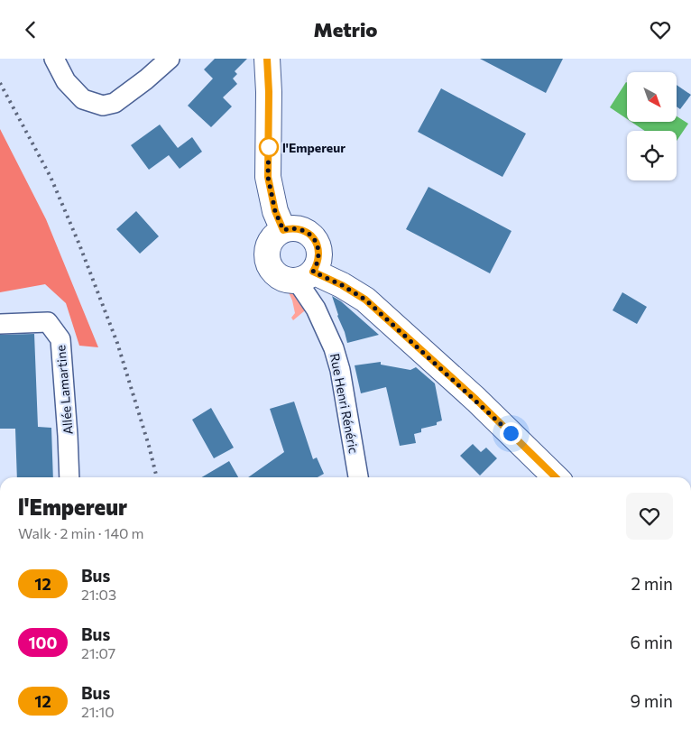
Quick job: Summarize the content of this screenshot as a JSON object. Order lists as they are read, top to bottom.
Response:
{
  "streets": {
    "street": ["Allée Lamartine", "Rue Henri Rénéric"]
  },
  "places": ["l'Empereur"],
  "lines": ["bus line 12"],
  "north": "bottom right",
  "page": {
    "header": "Metrio",
    "heading": ["l'Empereur", "Walk · 2 min · 140 m"],
    "list": [
      {
        "mark": "12",
        "name": "Bus",
        "note": "21:03",
        "value": "2 min"
      },
      {
        "mark": "100",
        "name": "Bus",
        "note": "21:07",
        "value": "6 min"
      },
      {
        "mark": "12",
        "name": "Bus",
        "note": "21:10",
        "value": "9 min"
      }
    ]
  }
}
